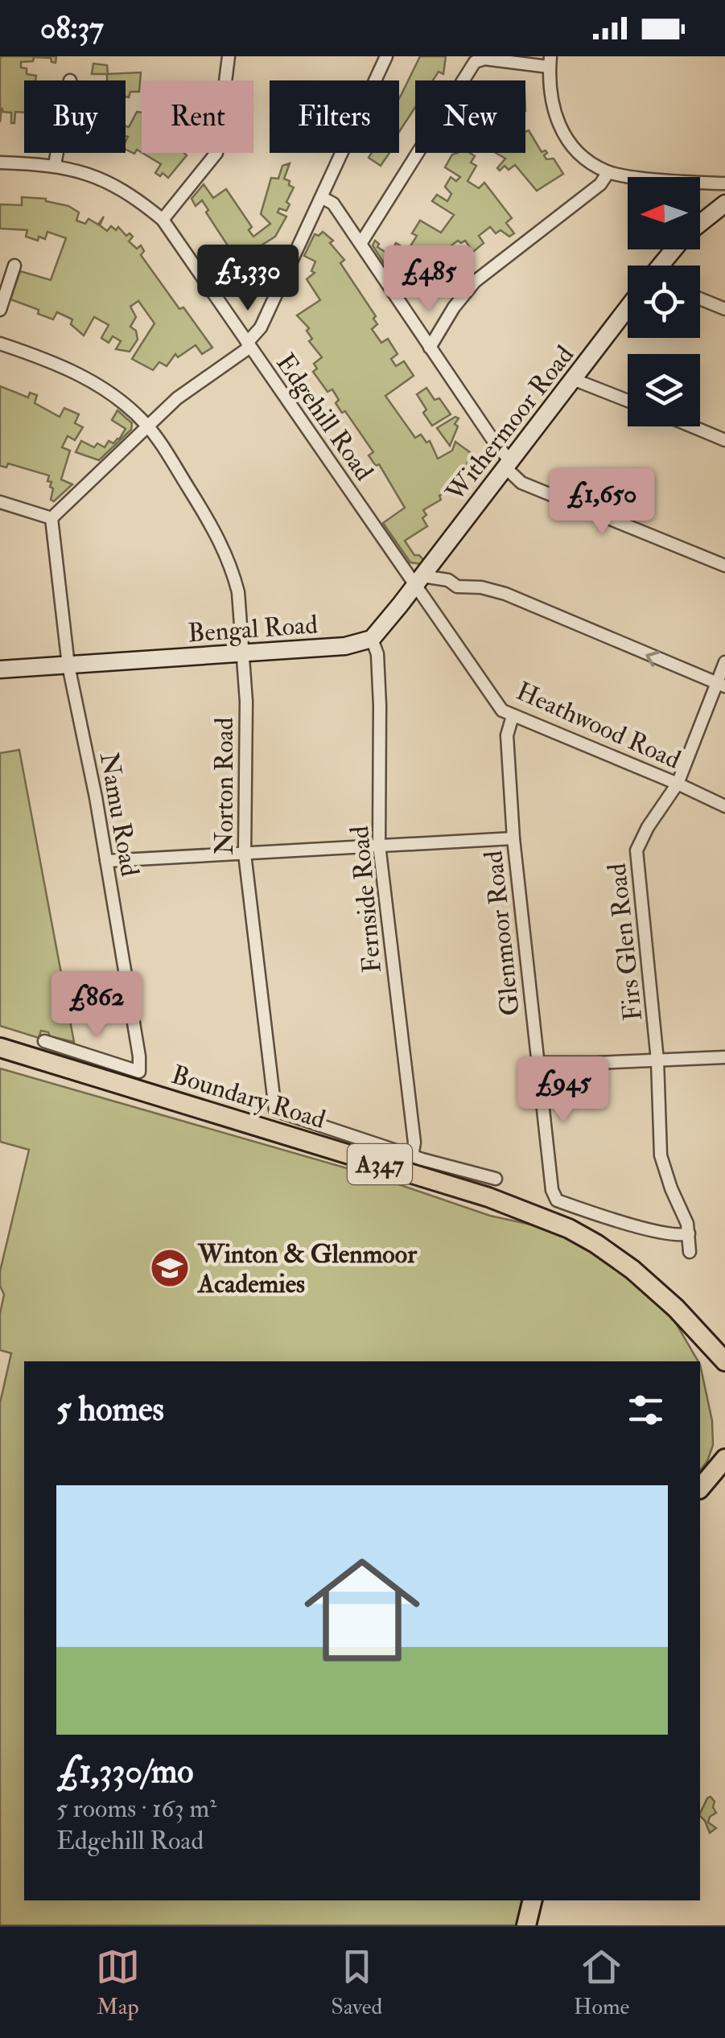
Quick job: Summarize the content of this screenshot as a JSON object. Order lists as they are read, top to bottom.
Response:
{
  "streets": {
    "main road": ["Boundary Road", "A347"],
    "street": [
      "Edgehill Road",
      "Withermoor Road",
      "Bengal Road",
      "Heathwood Road",
      "Norton Road",
      "Namu Road",
      "Fernside Road",
      "Glenmoor Road",
      "Firs Glen Road"
    ]
  },
  "crossings": [
    ["Edgehill Road", "Withermoor Road"],
    ["Edgehill Road", "Heathwood Road"],
    ["Withermoor Road", "Heathwood Road"],
    ["Bengal Road", "Norton Road"],
    ["Bengal Road", "Namu Road"],
    ["Bengal Road", "Fernside Road"],
    ["Heathwood Road", "Glenmoor Road"],
    ["Heathwood Road", "Firs Glen Road"],
    ["Norton Road", "Fernside Road"],
    ["Glenmoor Road", "Firs Glen Road"]
  ],
  "places": {
    "school or university": ["Winton & Glenmoor Academies"]
  },
  "north": "left",
  "page": {
    "status": "08:37",
    "chip": [
      "Buy",
      "Rent",
      "Filters",
      "New"
    ],
    "price": [
      "£1,330",
      "£485",
      "£1,650",
      "£862",
      "£945"
    ],
    "heading": "5 homes",
    "list": [
      {
        "name": "£1,330/mo",
        "note": "5 rooms · 163 m² · Edgehill Road"
      }
    ],
    "tabs": ["Map", "Saved", "Home"]
  }
}
